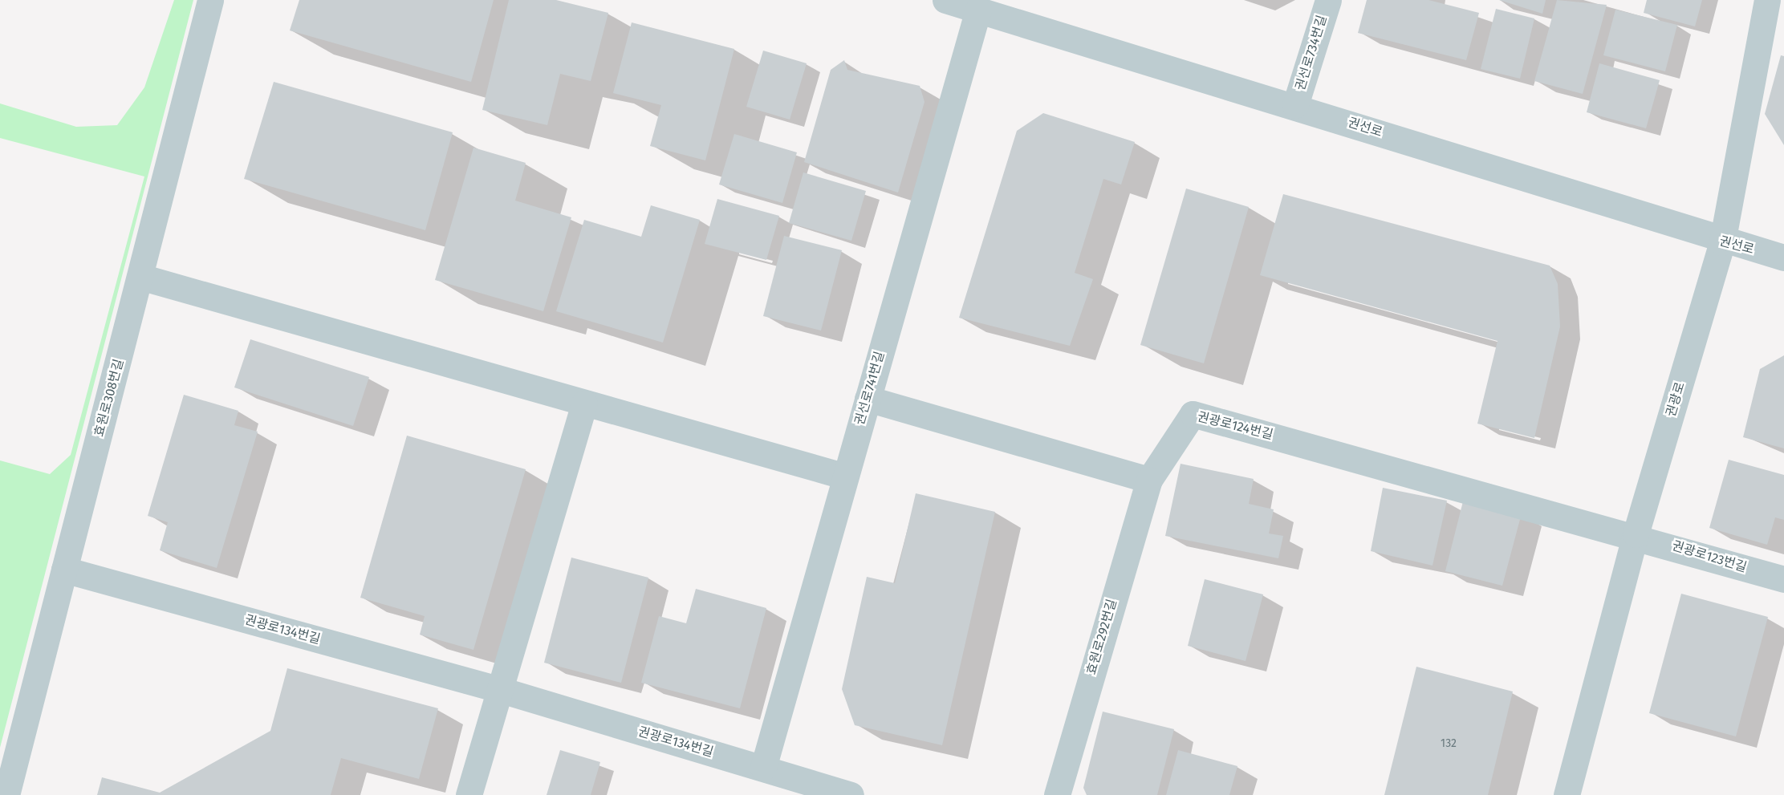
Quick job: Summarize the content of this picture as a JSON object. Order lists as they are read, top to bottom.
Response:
{
  "streets": {
    "street": [
      "권선로734번길",
      "권선로",
      "권선로741번길",
      "효원로308번길",
      "권광로",
      "권광로124번길",
      "권광로123번길",
      "권광로134번길",
      "효원로292번길"
    ]
  },
  "crossings": [
    ["권선로734번길", "권선로"],
    ["권선로", "권선로741번길"],
    ["권선로", "권광로"],
    ["권선로741번길", "권광로134번길"],
    ["효원로308번길", "권광로134번길"],
    ["권광로", "권광로124번길"],
    ["권광로", "권광로123번길"],
    ["권광로124번길", "권광로123번길"],
    ["권광로124번길", "효원로292번길"]
  ],
  "house_numbers": ["132"]
}
